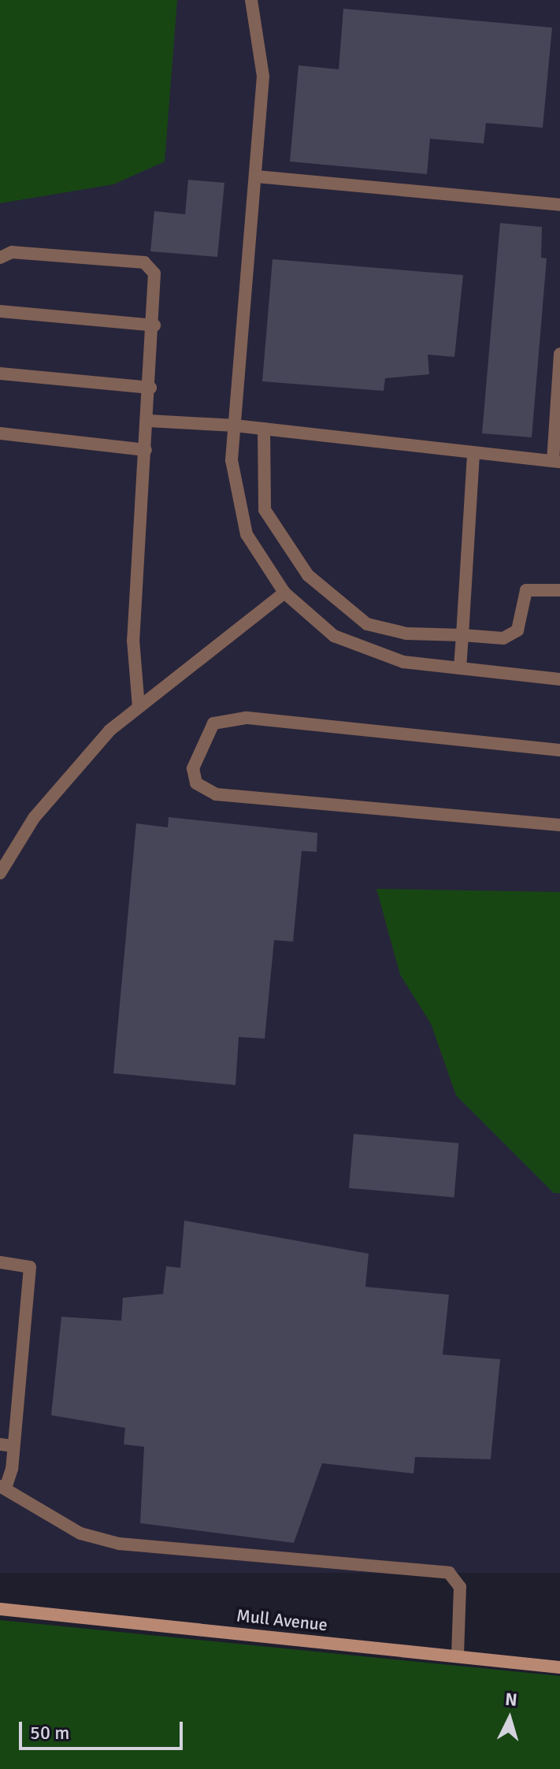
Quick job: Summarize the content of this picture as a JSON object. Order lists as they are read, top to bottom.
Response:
{
  "streets": {
    "street": ["Mull Avenue"]
  },
  "scale_bar": "50 m",
  "north": "top"
}
